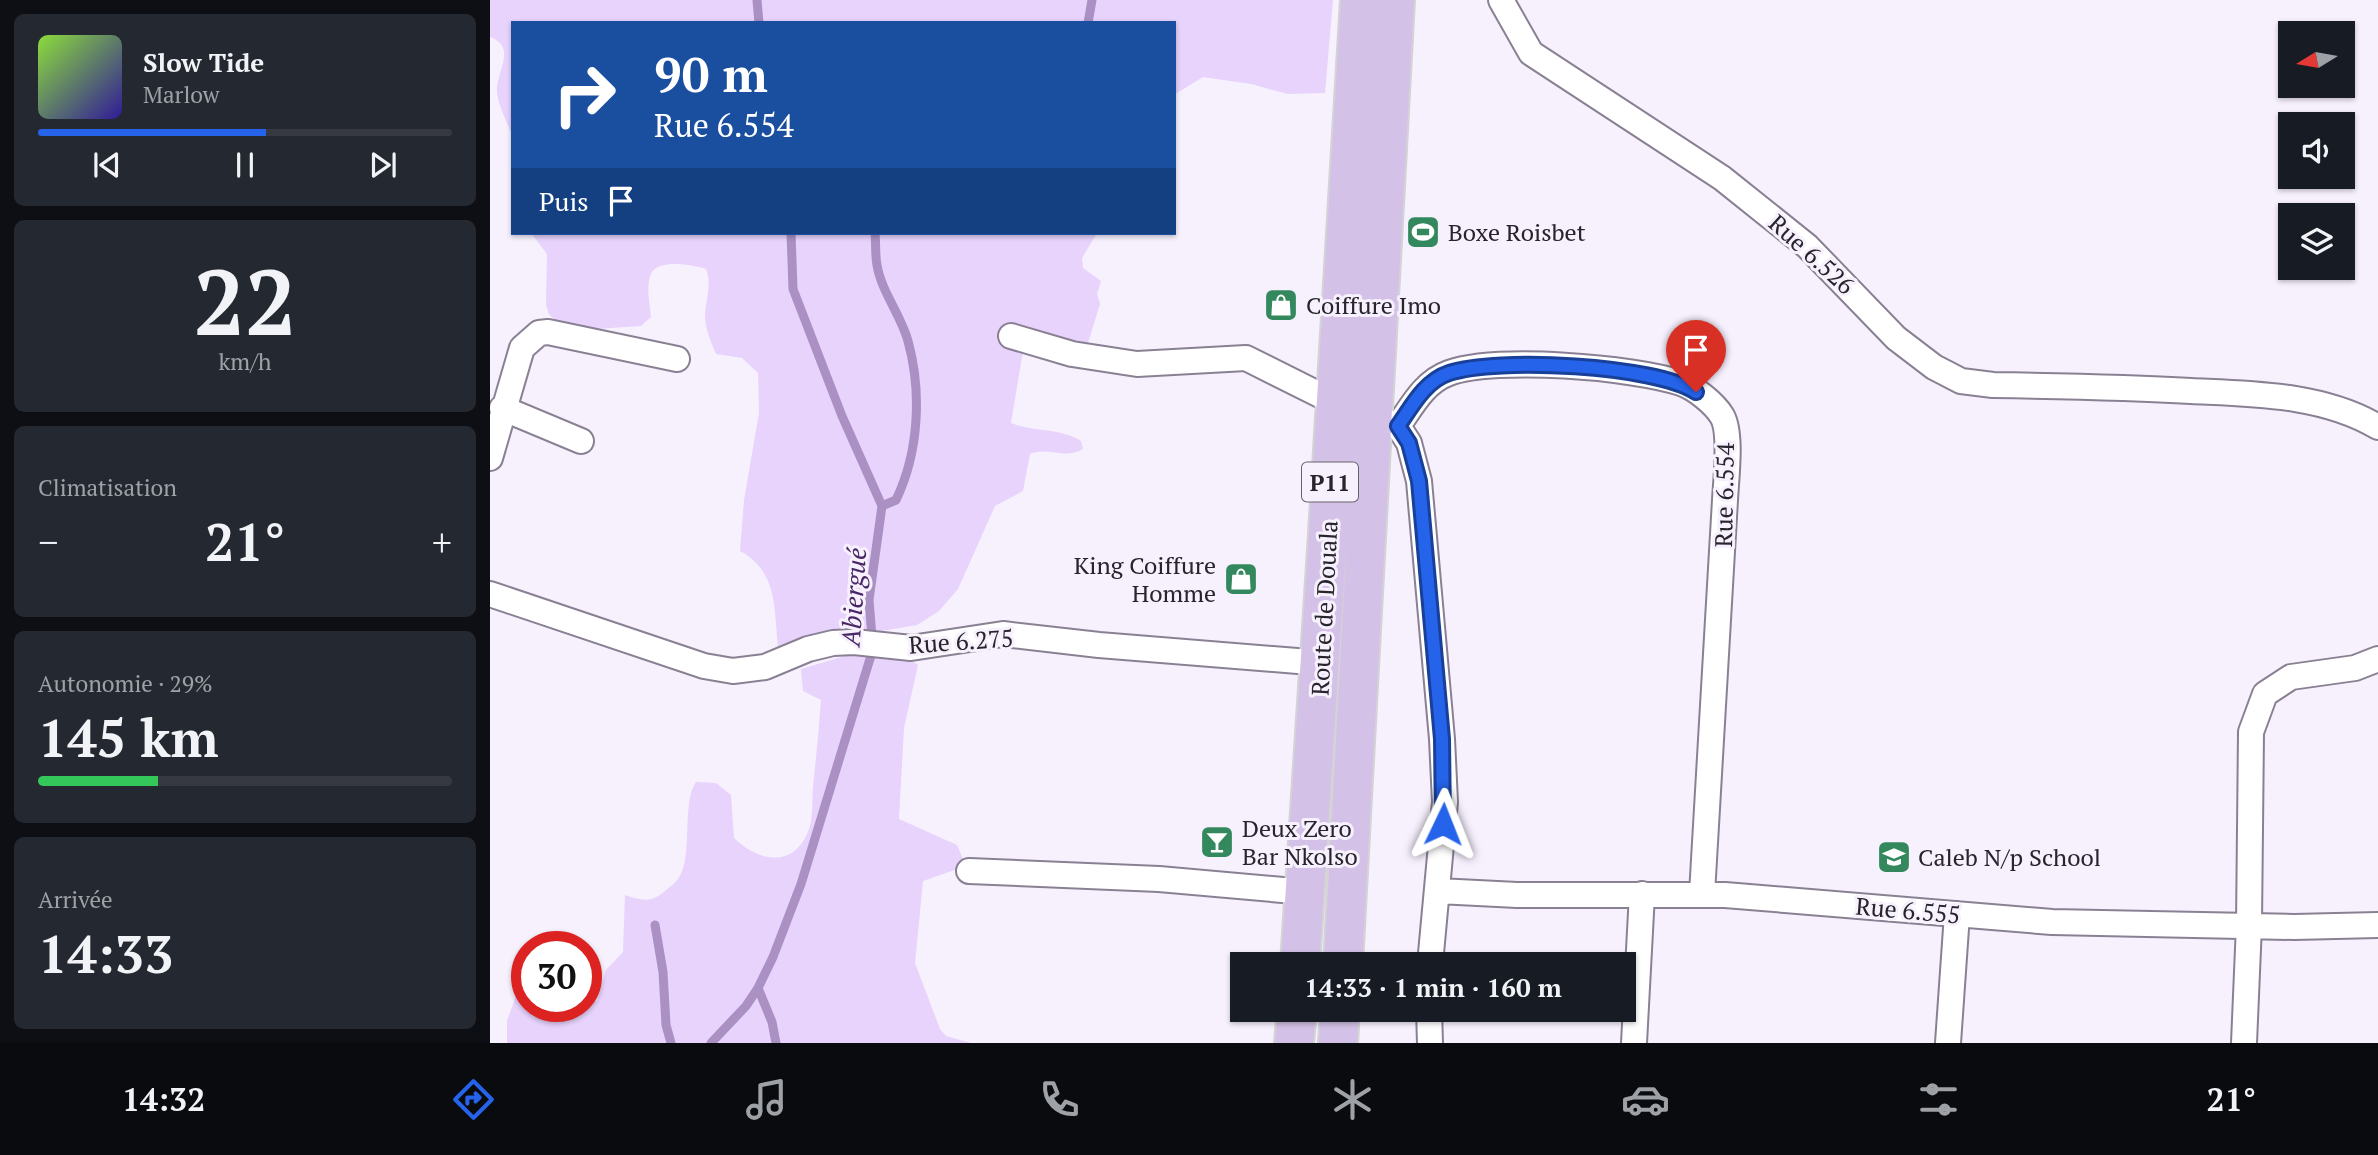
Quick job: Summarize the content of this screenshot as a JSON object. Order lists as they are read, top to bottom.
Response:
{
  "streets": {
    "main road": ["P11", "Route de Douala"],
    "street": [
      "Rue 6.526",
      "Rue 6.554",
      "Rue 6.275",
      "Rue 6.555"
    ]
  },
  "crossings": [
    ["P11", "Rue 6.554"],
    ["Rue 6.554", "Rue 6.555"],
    ["Route de Douala", "Rue 6.275"]
  ],
  "water": ["Abiergué"],
  "places": {
    "sports": ["Boxe Roisbet"],
    "shop": ["Coiffure Imo", "King Coiffure Homme"],
    "bar": ["Deux Zero Bar Nkolso"],
    "school or university": ["Caleb N/p School"]
  },
  "north": "left",
  "page": {
    "turn": ["90 m", "Rue 6.554"],
    "song": ["Slow Tide", "Marlow"],
    "then": "Puis",
    "tile": [
      ["22", "km/h"],
      "Climatisation",
      ["Autonomie · 29%", "145 km"],
      ["Arrivée", "14:33"]
    ],
    "heat": ["−", "21°", "+"],
    "limit": "30",
    "trip": "14:33 · 1 min · 160 m",
    "tabs": ["14:32", "21°"]
  }
}
